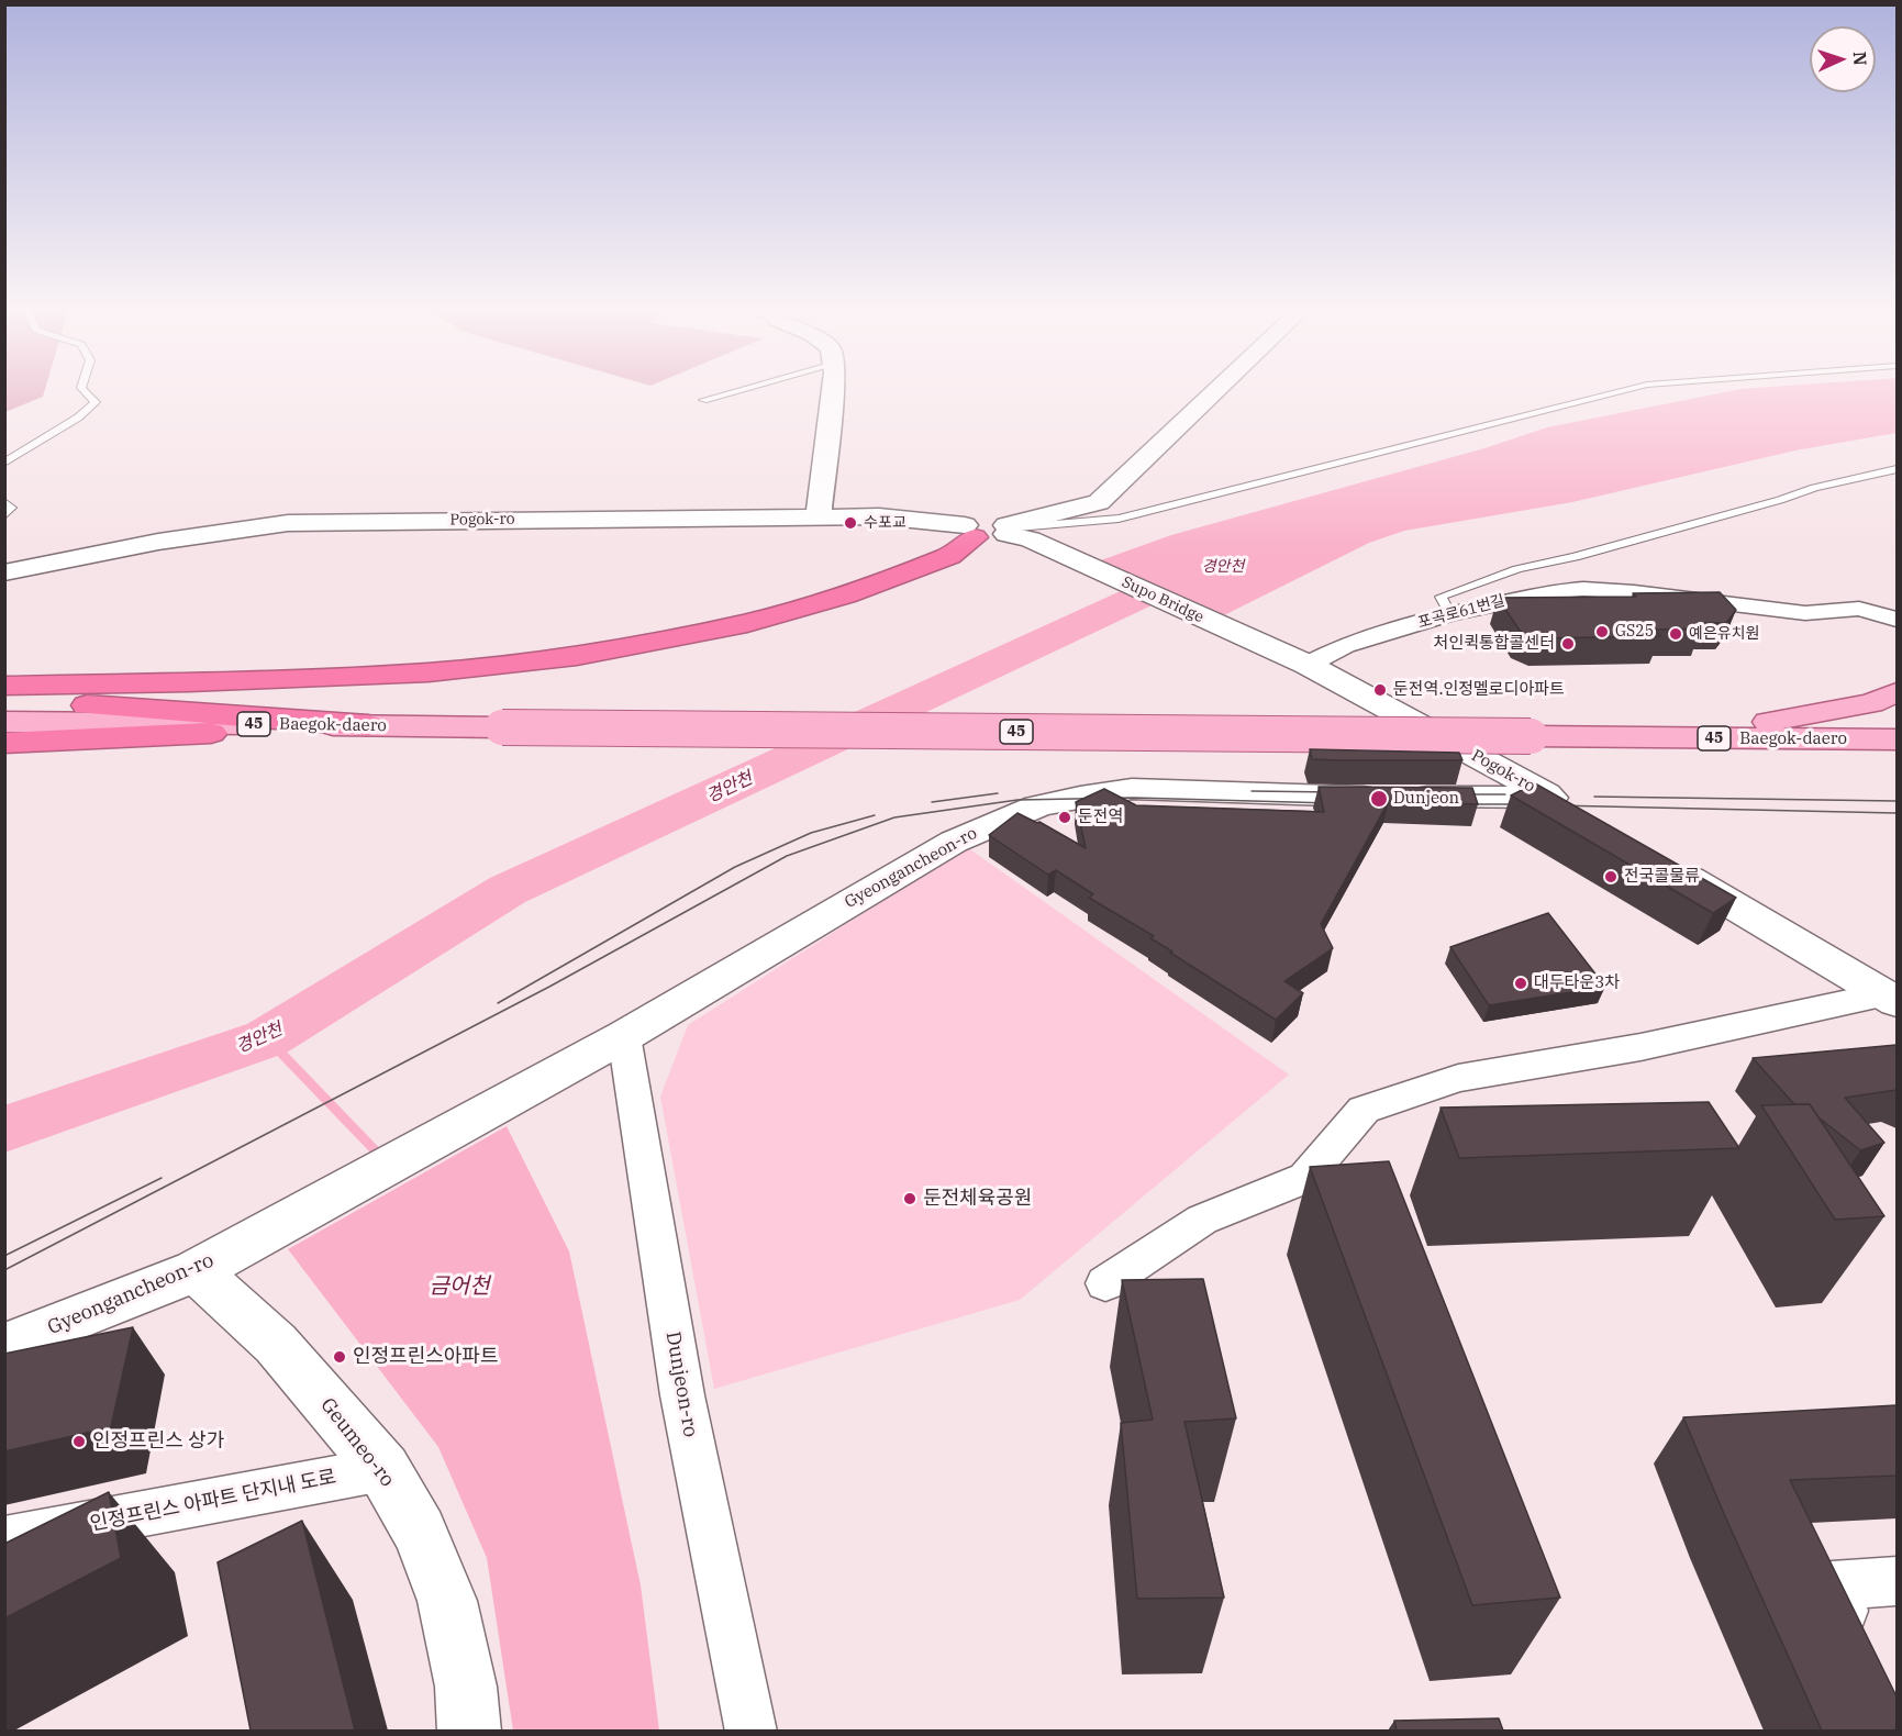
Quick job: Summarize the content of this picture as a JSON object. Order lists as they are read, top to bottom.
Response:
{
  "streets": {
    "main road": ["45", "Baegok-daero"],
    "street": [
      "Pogok-ro",
      "Supo Bridge",
      "포곡로61번길",
      "Gyeongancheon-ro",
      "Dunjeon-ro",
      "Geumeo-ro",
      "인정프린스 아파트 단지내 도로"
    ]
  },
  "crossings": [
    ["Pogok-ro", "Supo Bridge"],
    ["Pogok-ro", "포곡로61번길"],
    ["Pogok-ro", "Gyeongancheon-ro"],
    ["Gyeongancheon-ro", "Dunjeon-ro"],
    ["Gyeongancheon-ro", "Geumeo-ro"],
    ["Geumeo-ro", "인정프린스 아파트 단지내 도로"]
  ],
  "water": ["경안천", "금어천"],
  "places": [
    "수포교",
    "GS25",
    "예은유치원",
    "처인퀵통합콜센터",
    "둔전역.인정멜로디아파트",
    "Dunjeon",
    "둔전역",
    "전국콜물류",
    "대두타운3차",
    "둔전체육공원",
    "인정프린스아파트",
    "인정프린스 상가"
  ],
  "north": "right"
}
